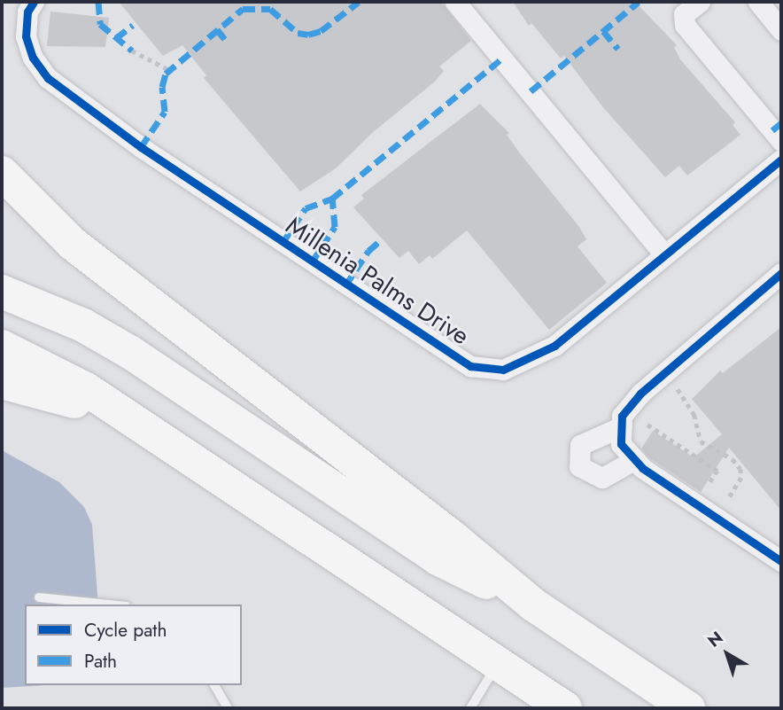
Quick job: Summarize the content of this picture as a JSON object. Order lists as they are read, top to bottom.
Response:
{
  "streets": {
    "street": ["Millenia Palms Drive"]
  },
  "legend": ["Cycle path", "Path"],
  "north": "top left"
}
